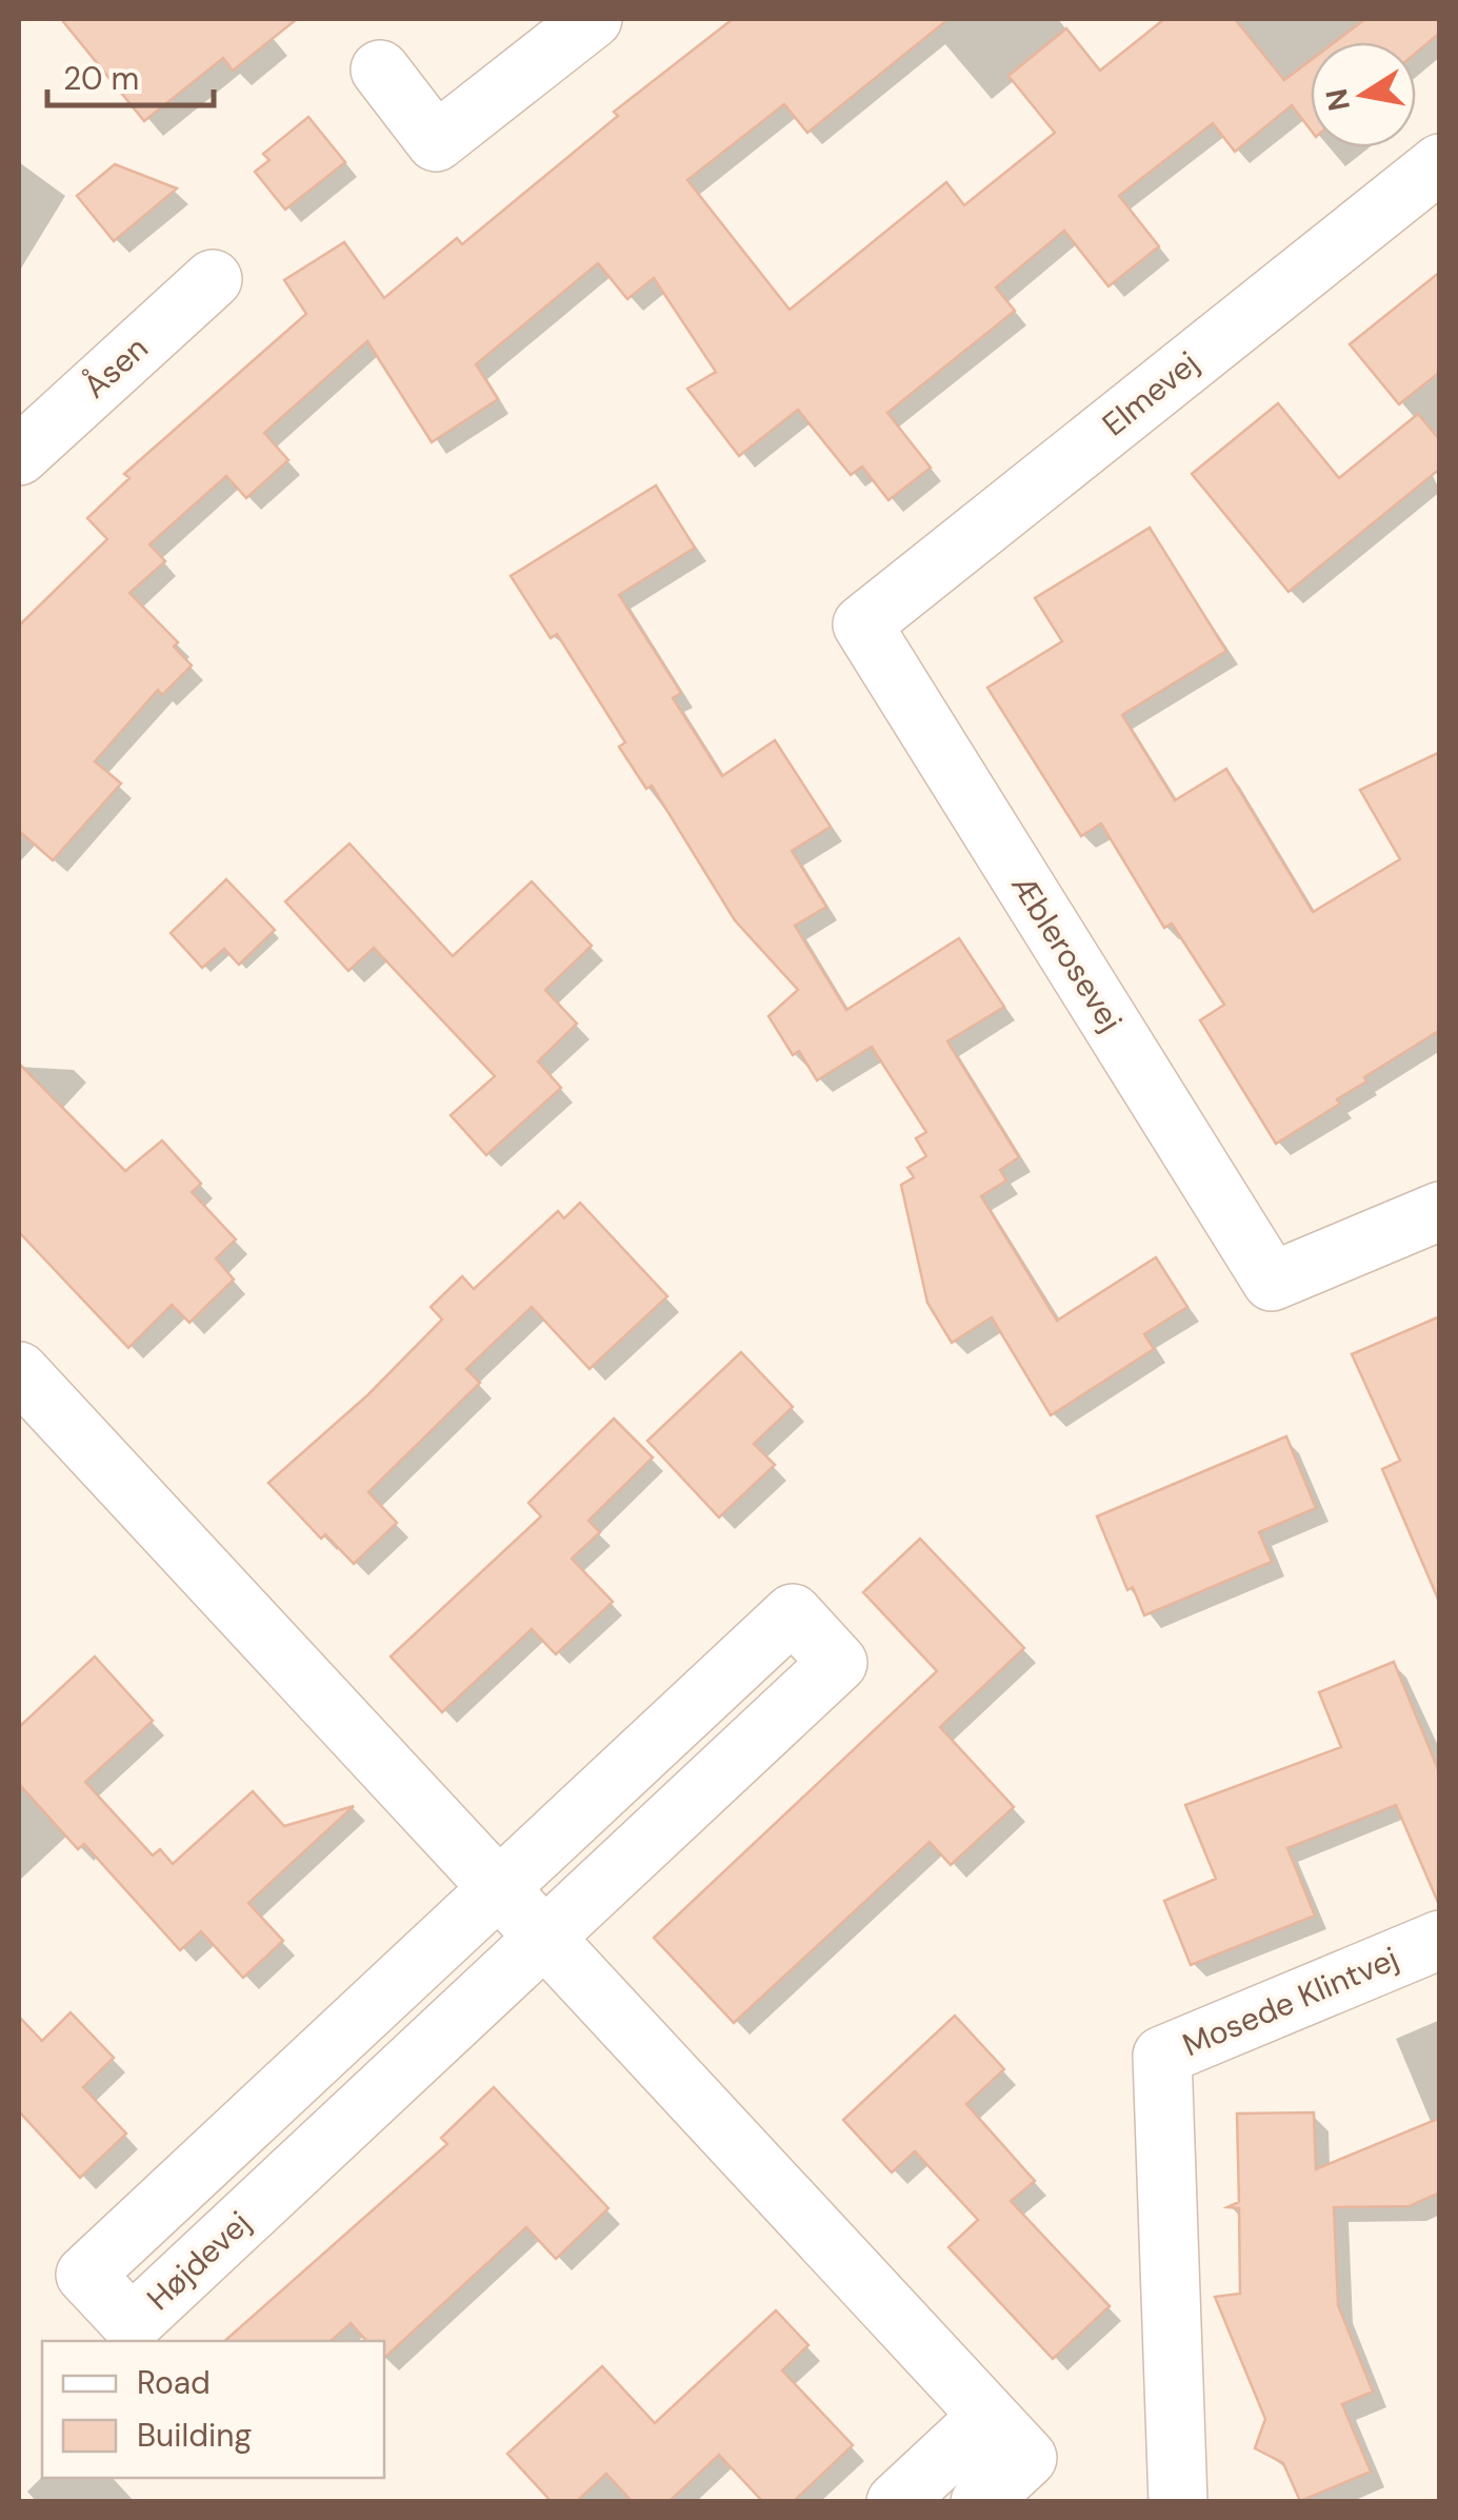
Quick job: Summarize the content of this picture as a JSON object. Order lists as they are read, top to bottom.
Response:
{
  "streets": {
    "street": [
      "Åsen",
      "Elmevej",
      "Æblerosevej",
      "Mosede Klintvej",
      "Højdevej"
    ]
  },
  "crossings": [
    ["Elmevej", "Æblerosevej"]
  ],
  "legend": ["Road", "Building"],
  "scale_bar": "20 m",
  "north": "left"
}
